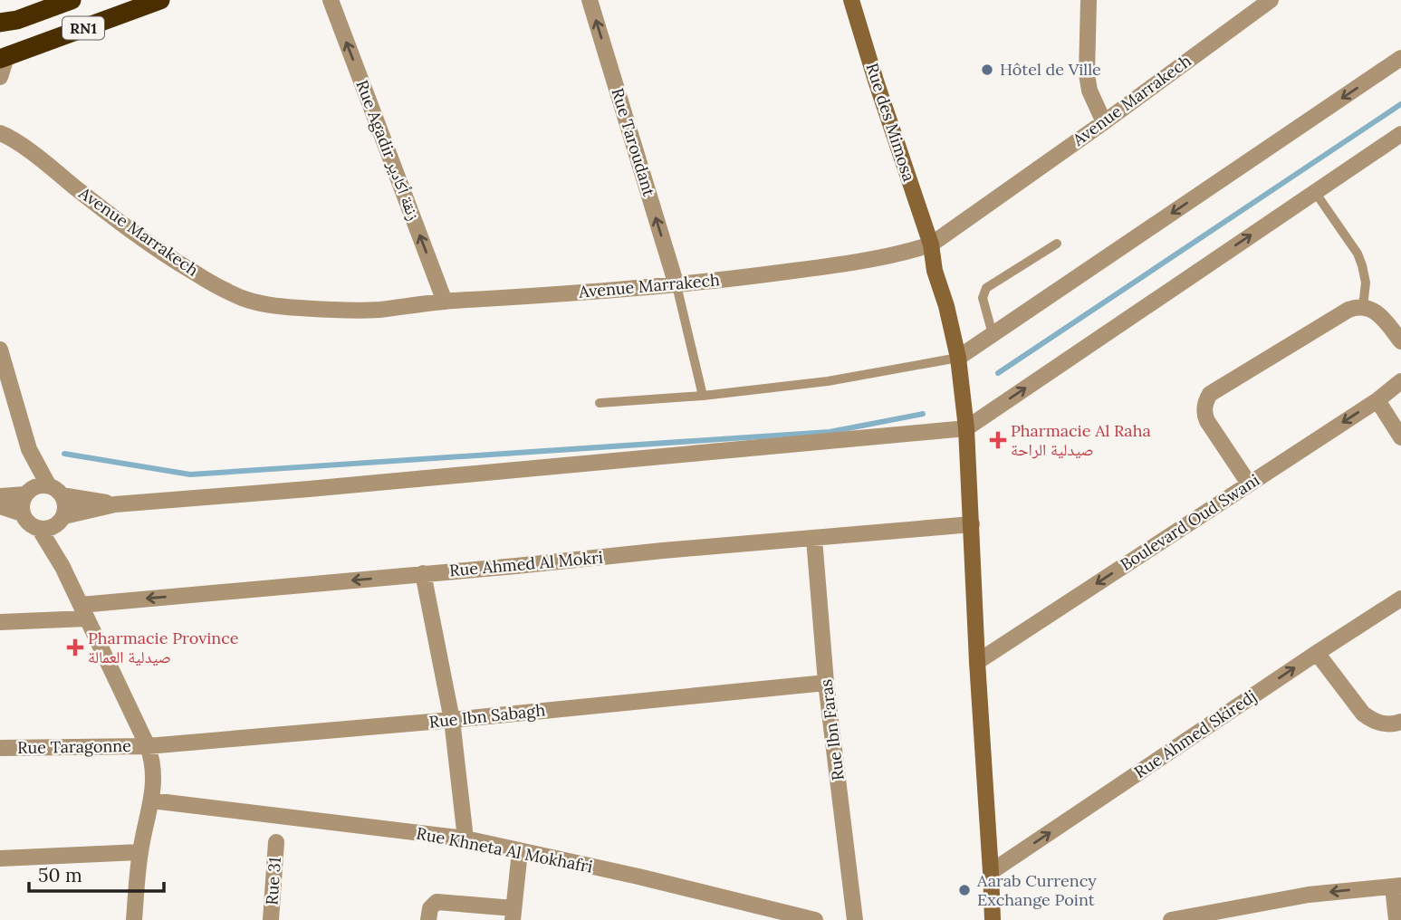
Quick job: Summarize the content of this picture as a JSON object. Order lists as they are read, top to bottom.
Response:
{
  "streets": {
    "highway": ["RN1"],
    "main road": ["Rue des Mimosa"],
    "street": [
      "Avenue Marrakech",
      "Rue Taroudant",
      "Rue Agadir زنقة أكادير",
      "Boulevard Oud Swani",
      "Rue Ahmed Al Mokri",
      "Rue Ibn Sabagh",
      "Rue Ibn Faras",
      "Rue Ahmed Skiredj",
      "Rue Taragonne",
      "Rue Khneta Al Mokhafri",
      "Rue 31"
    ]
  },
  "crossings": [
    ["Avenue Marrakech", "Rue des Mimosa"],
    ["Avenue Marrakech", "Rue Taroudant"],
    ["Avenue Marrakech", "Rue Agadir زنقة أكادير"],
    ["Rue des Mimosa", "Boulevard Oud Swani"],
    ["Rue des Mimosa", "Rue Ahmed Al Mokri"],
    ["Rue des Mimosa", "Rue Ahmed Skiredj"],
    ["Rue Ahmed Al Mokri", "Rue Ibn Faras"],
    ["Rue Ibn Sabagh", "Rue Ibn Faras"],
    ["Rue Ibn Sabagh", "Rue Taragonne"]
  ],
  "one_way": [
    "Rue Taroudant",
    "Rue Agadir زنقة أكادير",
    "Boulevard Oud Swani",
    "Rue Ahmed Skiredj"
  ],
  "places": {
    "other": ["Hôtel de Ville", "Aarab Currency Exchange Point"],
    "health": ["Pharmacie Al Raha صيدلية الراحة", "Pharmacie Province صيدلية العمالة"]
  },
  "scale_bar": "50 m"
}
